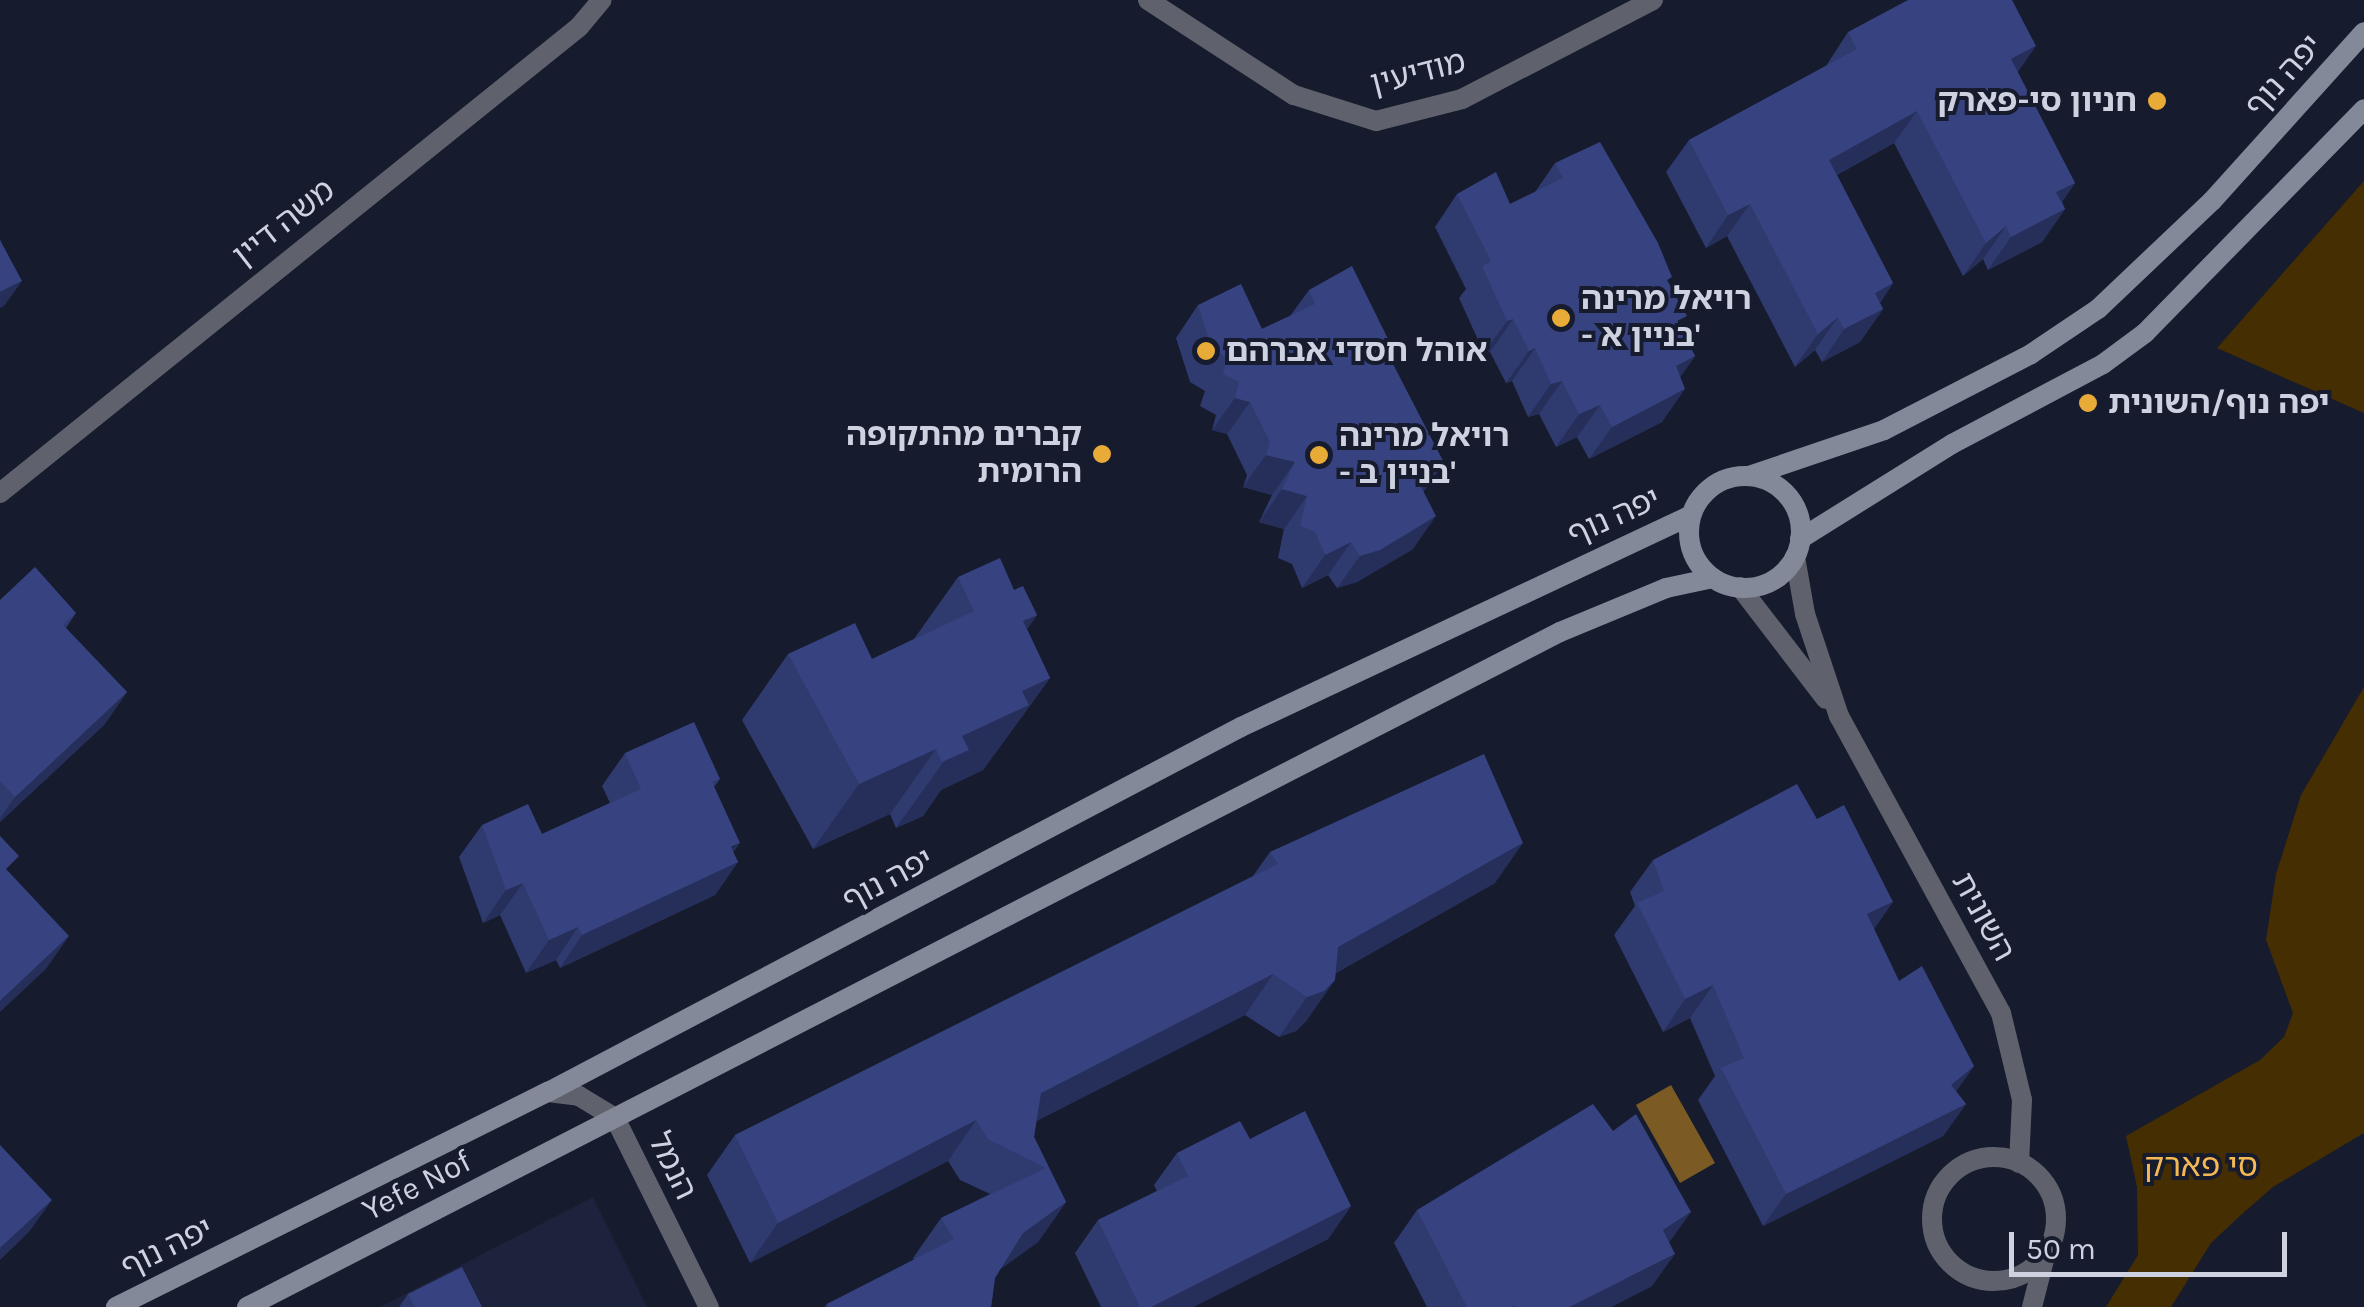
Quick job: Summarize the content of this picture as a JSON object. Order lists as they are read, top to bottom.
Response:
{
  "streets": {
    "main road": ["יפה נוף", "Yefe Nof"],
    "street": [
      "מודיעין",
      "משה דיין",
      "השונית",
      "הנמל"
    ]
  },
  "crossings": [
    ["יפה נוף", "השונית"],
    ["יפה נוף", "הנמל"],
    ["הנמל", "Yefe Nof"]
  ],
  "parks": ["סי פארק"],
  "places": [
    "חניון סי-פארק",
    "רויאל מרינה - בניין א'",
    "אוהל חסדי אברהם",
    "יפה נוף/השונית",
    "קברים מהתקופה הרומית",
    "רויאל מרינה - בניין ב'"
  ],
  "scale_bar": "50 m"
}
